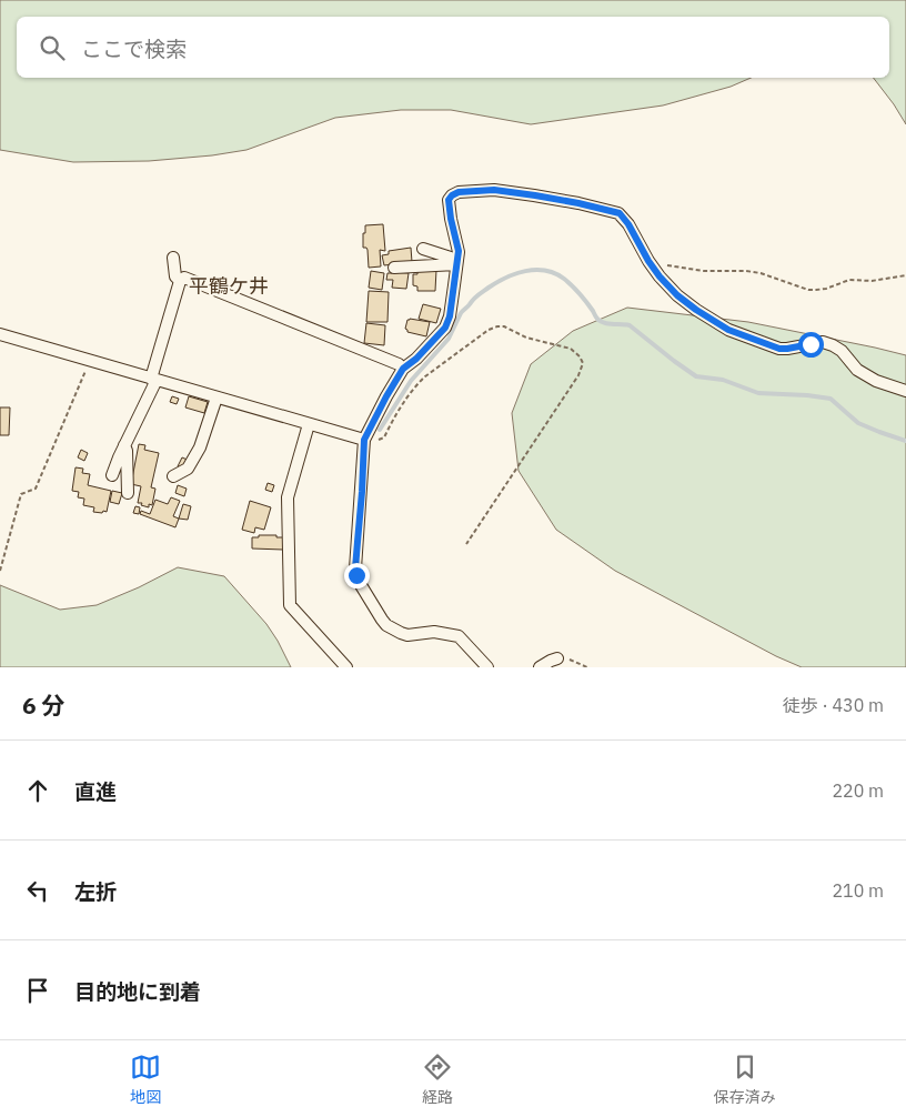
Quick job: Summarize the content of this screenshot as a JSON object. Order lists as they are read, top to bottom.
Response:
{
  "districts": ["平鶴ケ井"],
  "page": {
    "search": "ここで検索",
    "heading": ["6 分", "徒歩 · 430 m"],
    "list": [
      ["直進", "220 m"],
      ["左折", "210 m"],
      "目的地に到着"
    ],
    "nav": ["地図", "経路", "保存済み"]
  }
}
